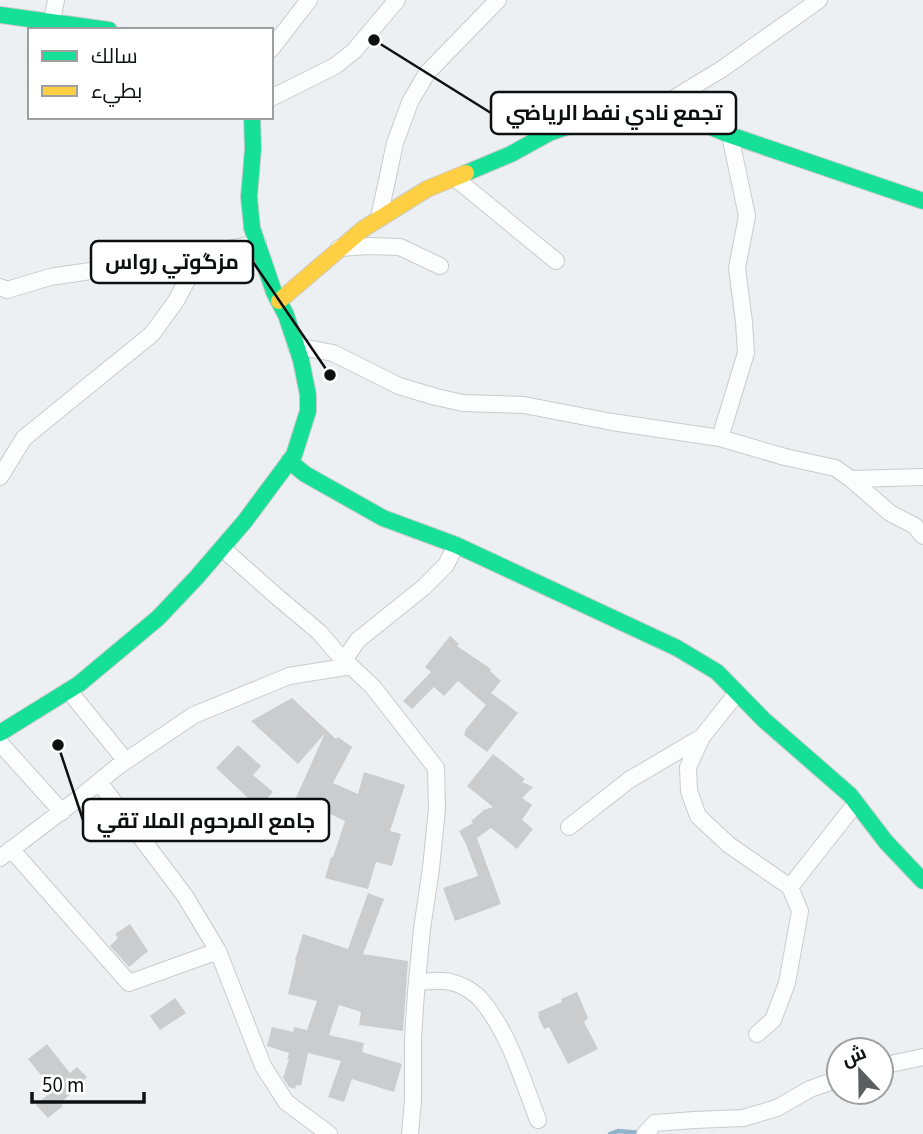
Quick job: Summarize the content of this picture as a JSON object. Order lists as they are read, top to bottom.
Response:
{
  "places": ["تجمع نادي نفط الرياضي", "مزگوتي رواس", "جامع المرحوم الملا تقي"],
  "legend": ["سالك", "بطيء"],
  "scale_bar": "50 m",
  "north": "top"
}
